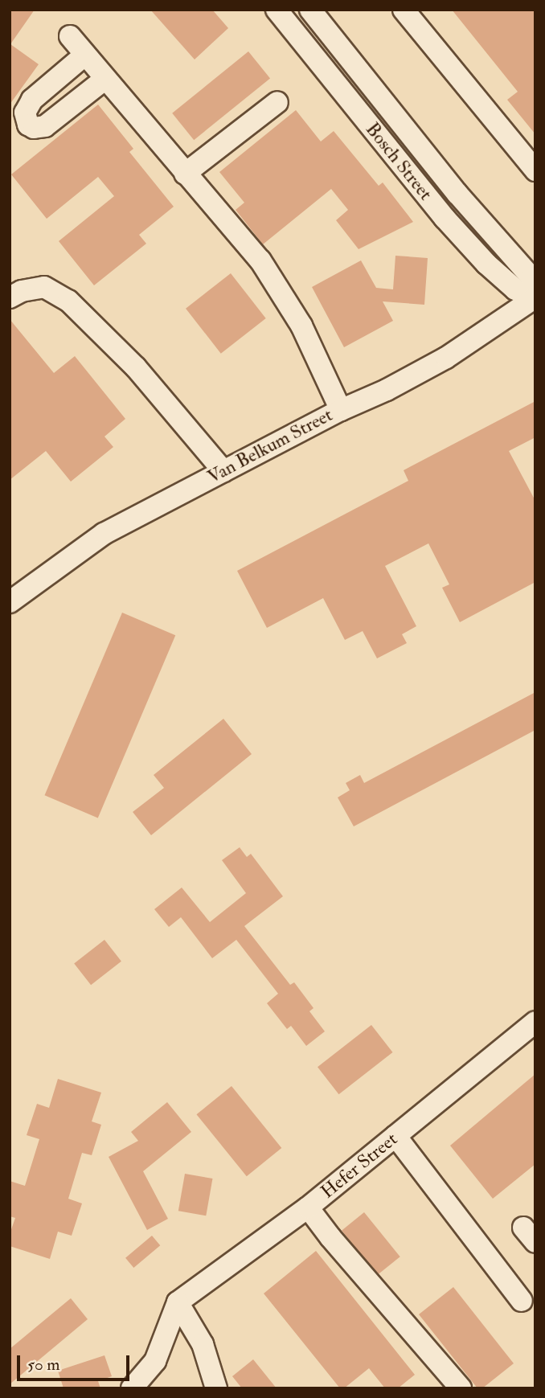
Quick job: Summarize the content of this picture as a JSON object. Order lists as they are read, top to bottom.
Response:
{
  "streets": {
    "street": ["Bosch Street", "Van Belkum Street", "Hefer Street"]
  },
  "crossings": [
    ["Bosch Street", "Van Belkum Street"]
  ],
  "scale_bar": "50 m"
}
